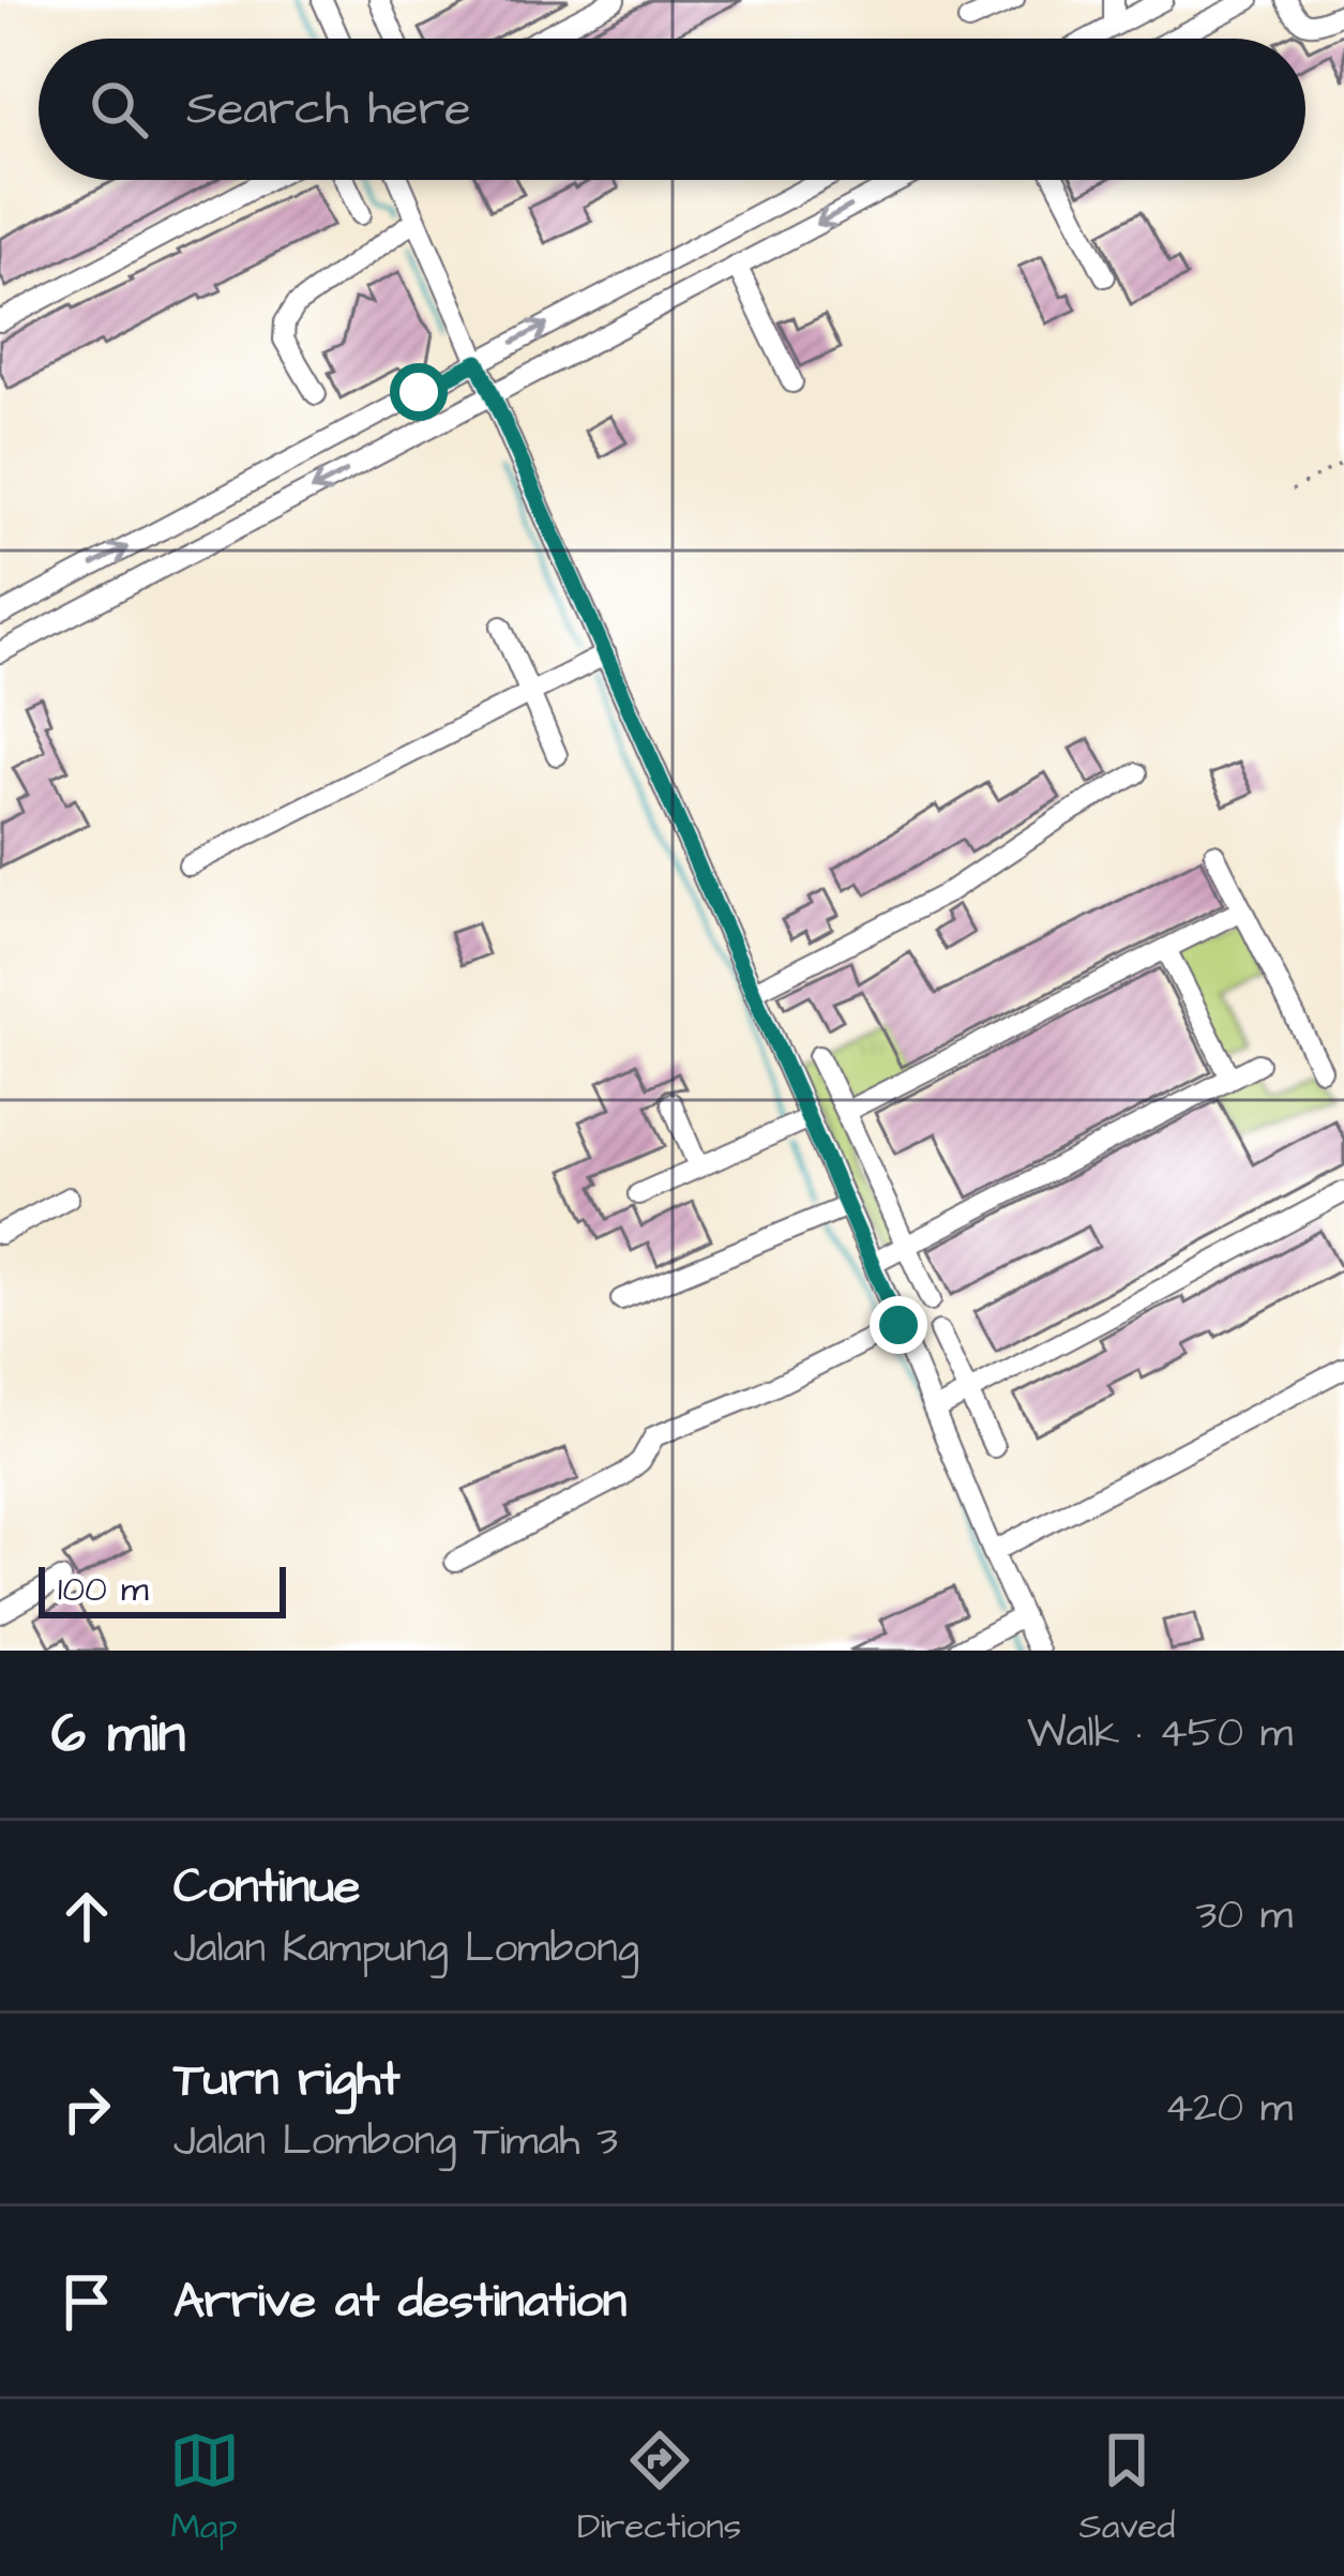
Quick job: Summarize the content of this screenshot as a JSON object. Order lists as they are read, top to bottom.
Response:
{
  "scale_bar": "100 m",
  "page": {
    "search": "Search here",
    "scale": "100 m",
    "heading": ["6 min", "Walk · 450 m"],
    "list": [
      ["Continue", "Jalan Kampung Lombong", "30 m"],
      ["Turn right", "Jalan Lombong Timah 3", "420 m"],
      "Arrive at destination"
    ],
    "nav": ["Map", "Directions", "Saved"]
  }
}
